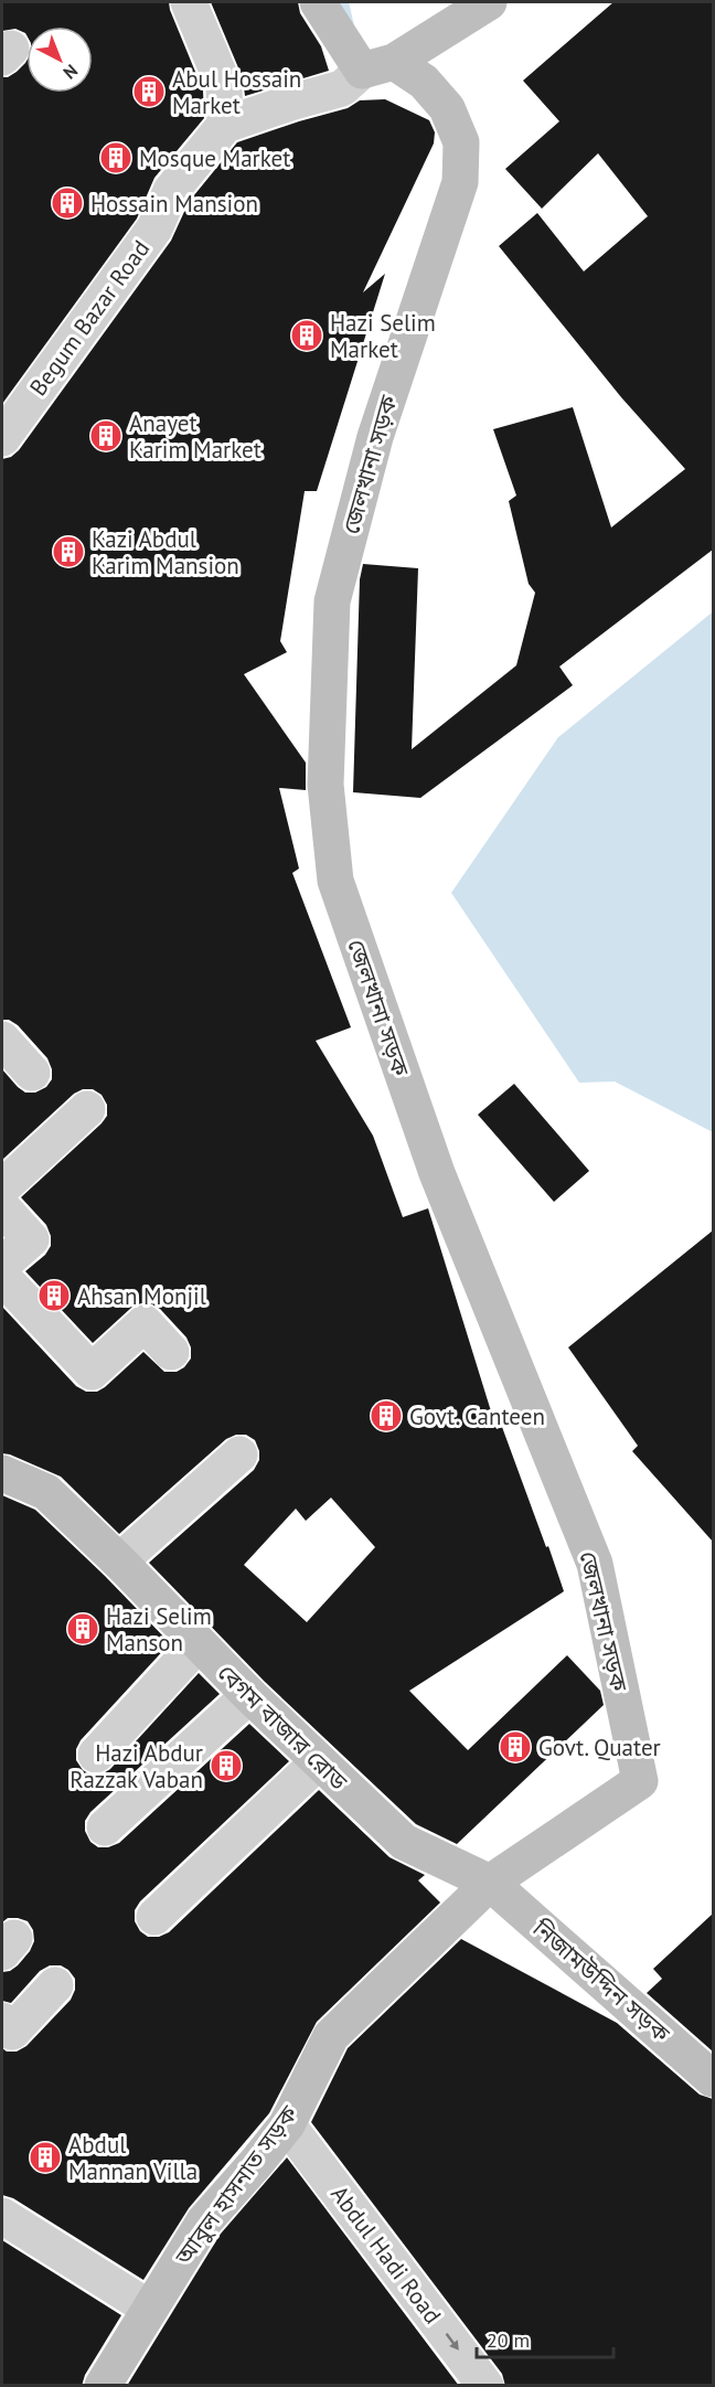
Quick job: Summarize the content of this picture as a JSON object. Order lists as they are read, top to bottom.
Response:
{
  "streets": {
    "street": [
      "Begum Bazar Road",
      "জেলখানা সড়ক",
      "বেগম বাজার রোড",
      "নিজামউদ্দিন সড়ক",
      "আবুল হাসনাত সড়ক",
      "Abdul Hadi Road"
    ]
  },
  "crossings": [
    ["জেলখানা সড়ক", "বেগম বাজার রোড"],
    ["জেলখানা সড়ক", "নিজামউদ্দিন সড়ক"],
    ["জেলখানা সড়ক", "আবুল হাসনাত সড়ক"],
    ["বেগম বাজার রোড", "নিজামউদ্দিন সড়ক"],
    ["বেগম বাজার রোড", "আবুল হাসনাত সড়ক"],
    ["নিজামউদ্দিন সড়ক", "আবুল হাসনাত সড়ক"],
    ["আবুল হাসনাত সড়ক", "Abdul Hadi Road"]
  ],
  "one_way": ["Abdul Hadi Road"],
  "places": {
    "building": [
      "Abul Hossain Market",
      "Mosque Market",
      "Hossain Mansion",
      "Hazi Selim Market",
      "Anayet Karim Market",
      "Kazi Abdul Karim Mansion",
      "Ahsan Monjil",
      "Govt. Canteen",
      "Hazi Selim Manson",
      "Govt. Quater",
      "Hazi Abdur Razzak Vaban",
      "Abdul Mannan Villa"
    ]
  },
  "scale_bar": "20 m",
  "north": "bottom right"
}
